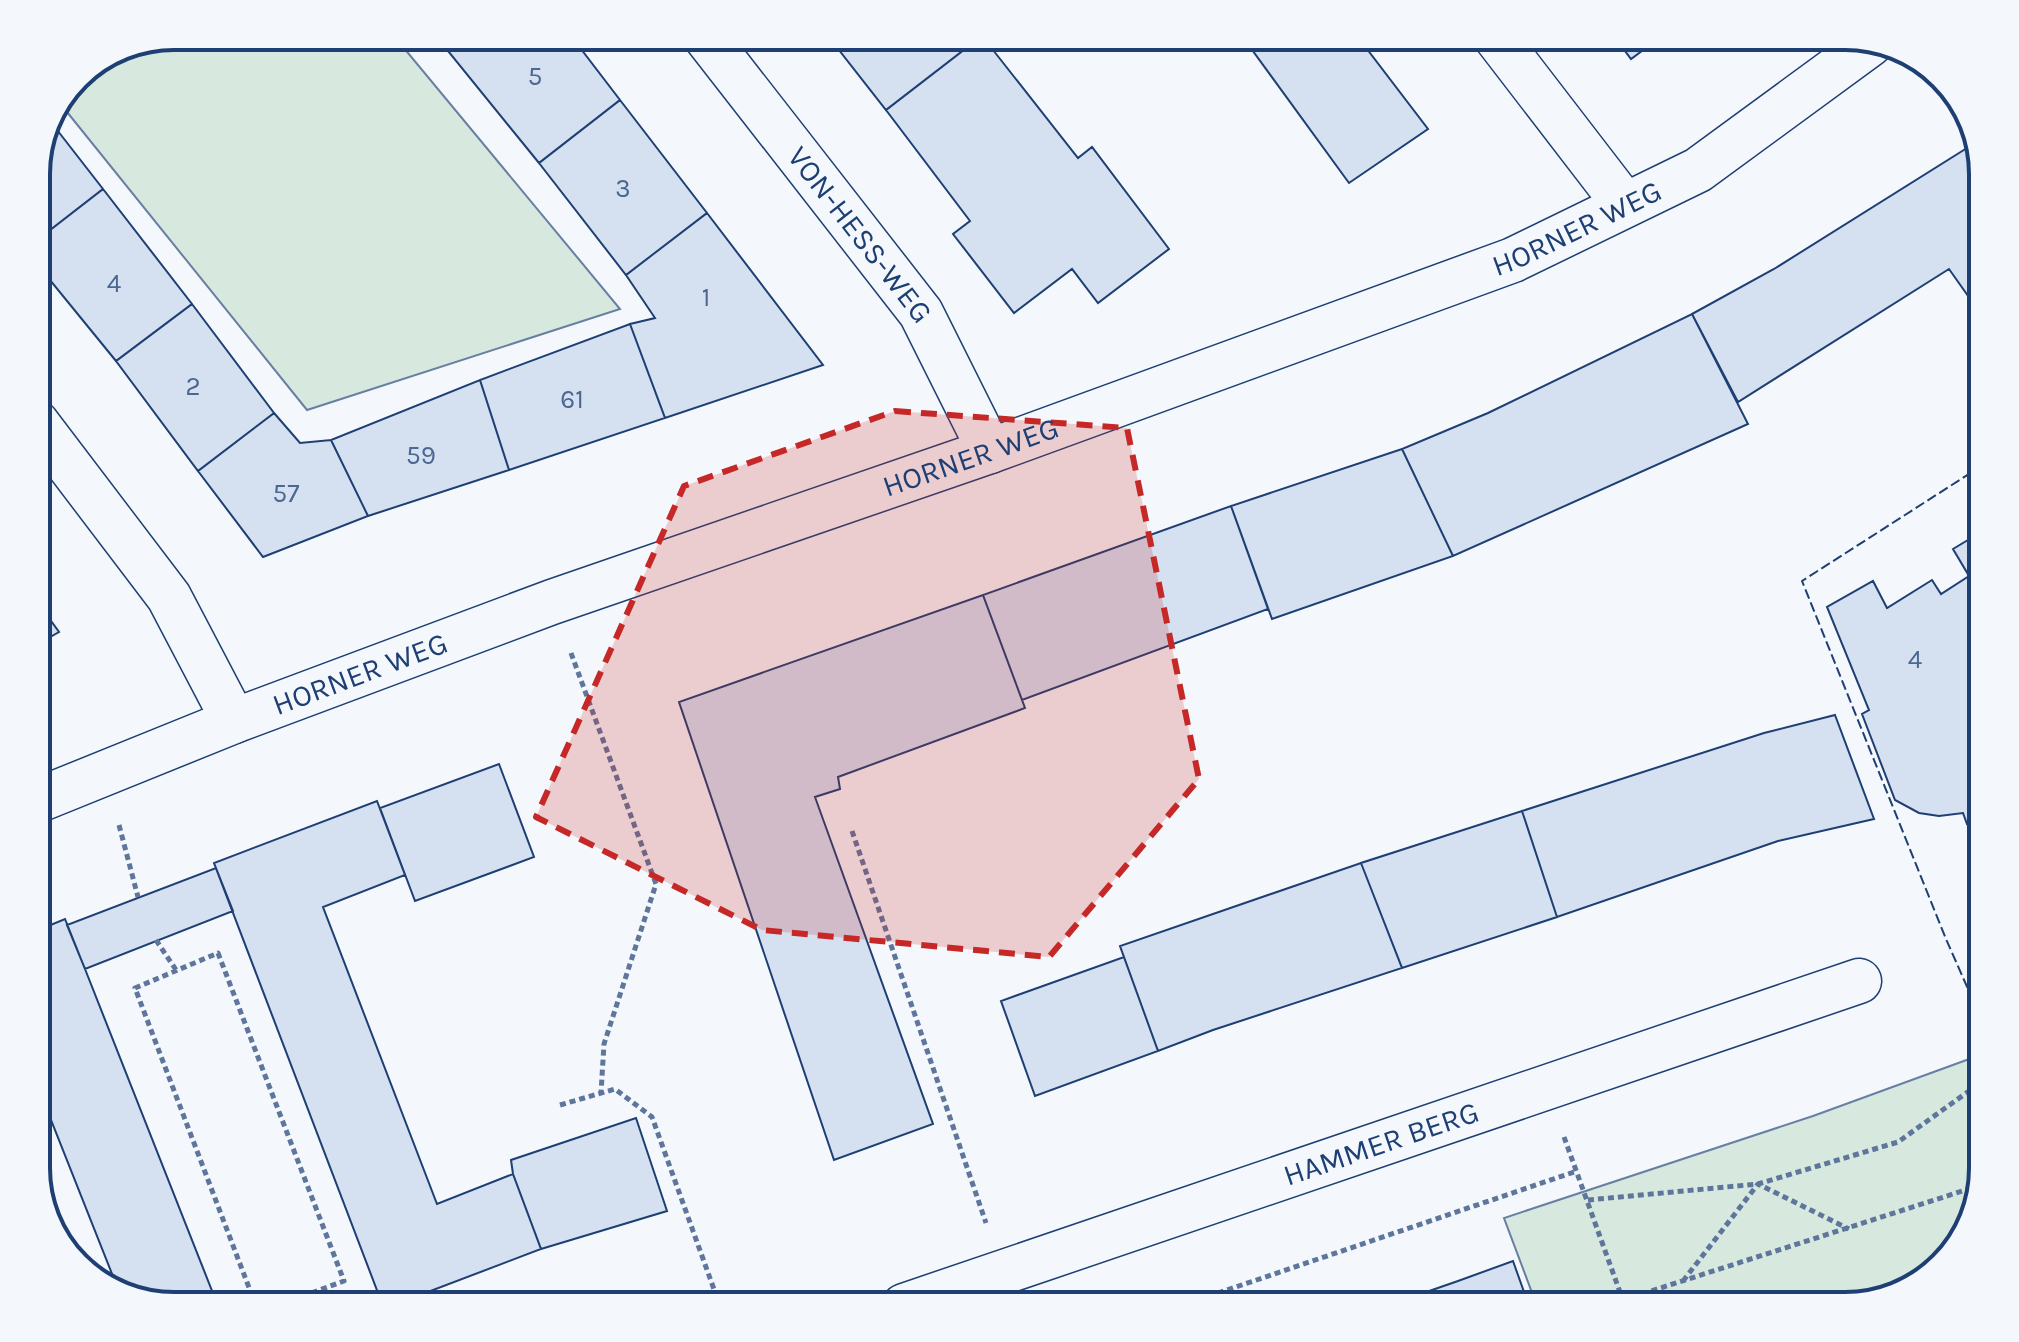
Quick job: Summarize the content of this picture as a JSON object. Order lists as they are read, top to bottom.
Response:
{
  "streets": {
    "street": ["HORNER WEG", "VON-HESS-WEG", "HAMMER BERG"]
  },
  "crossings": [
    ["HORNER WEG", "VON-HESS-WEG"]
  ],
  "house_numbers": [
    "5",
    "3",
    "4",
    "1",
    "2",
    "61",
    "59",
    "57",
    "4"
  ]
}
